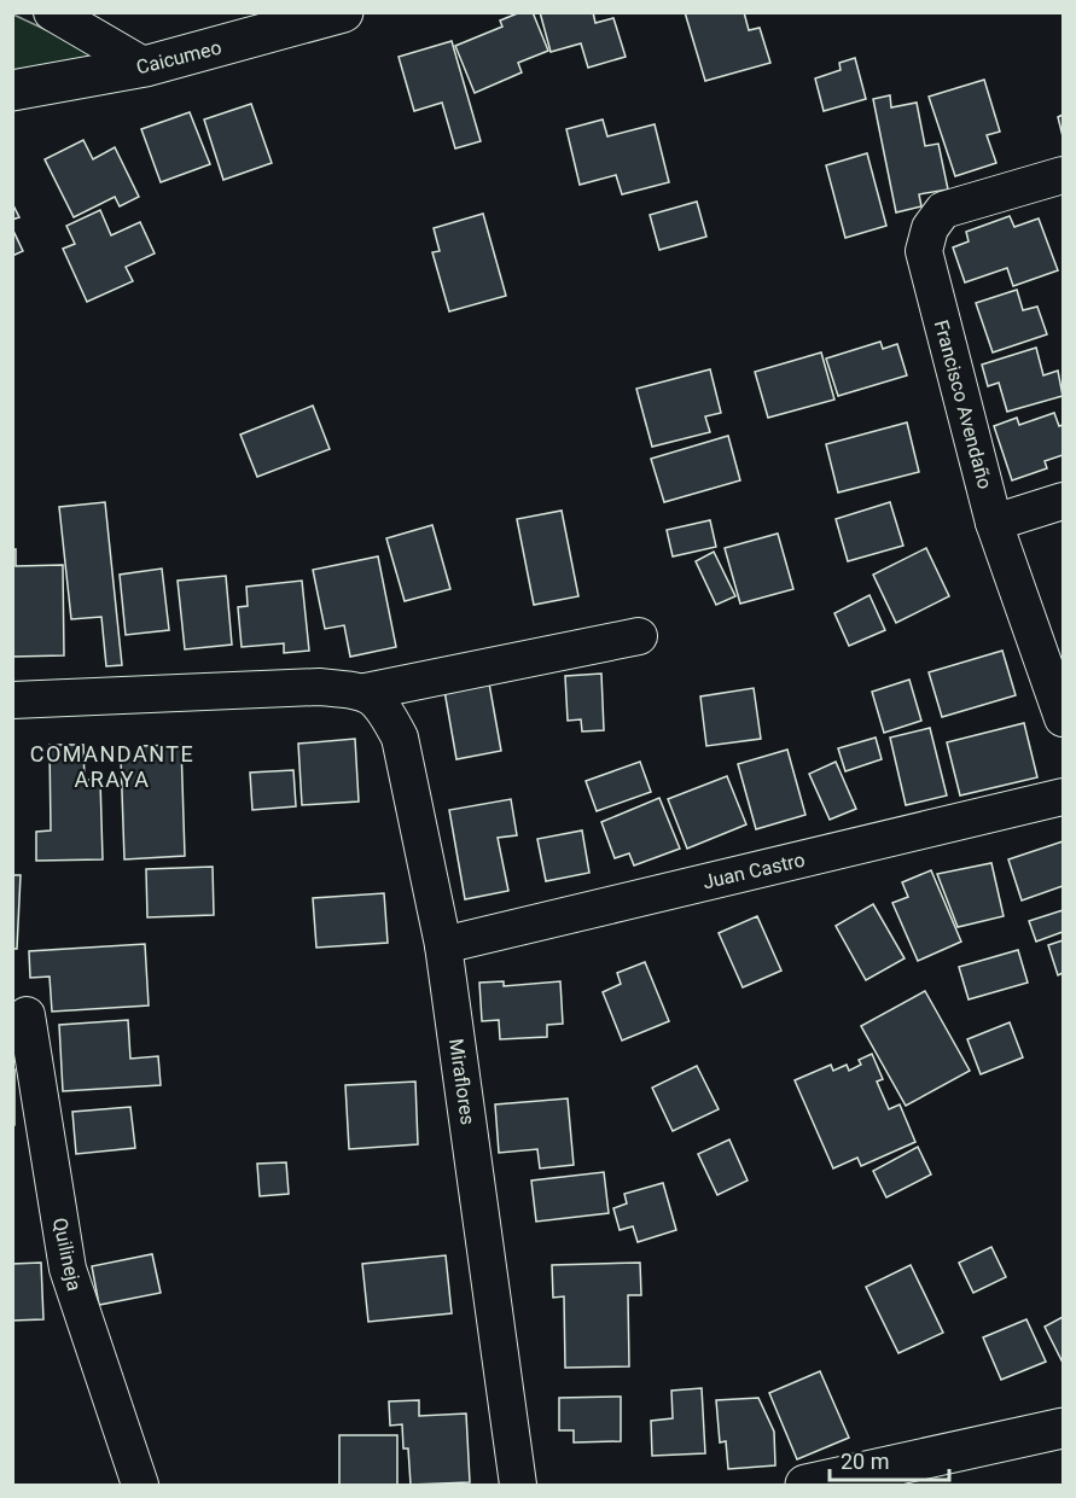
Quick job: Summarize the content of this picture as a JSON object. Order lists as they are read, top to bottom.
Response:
{
  "streets": {
    "street": [
      "Caicumeo",
      "Francisco Avendaño",
      "Juan Castro",
      "Miraflores",
      "Quilineja"
    ]
  },
  "crossings": [
    ["Juan Castro", "Miraflores"]
  ],
  "districts": ["COMANDANTE ARAYA"],
  "scale_bar": "20 m"
}
